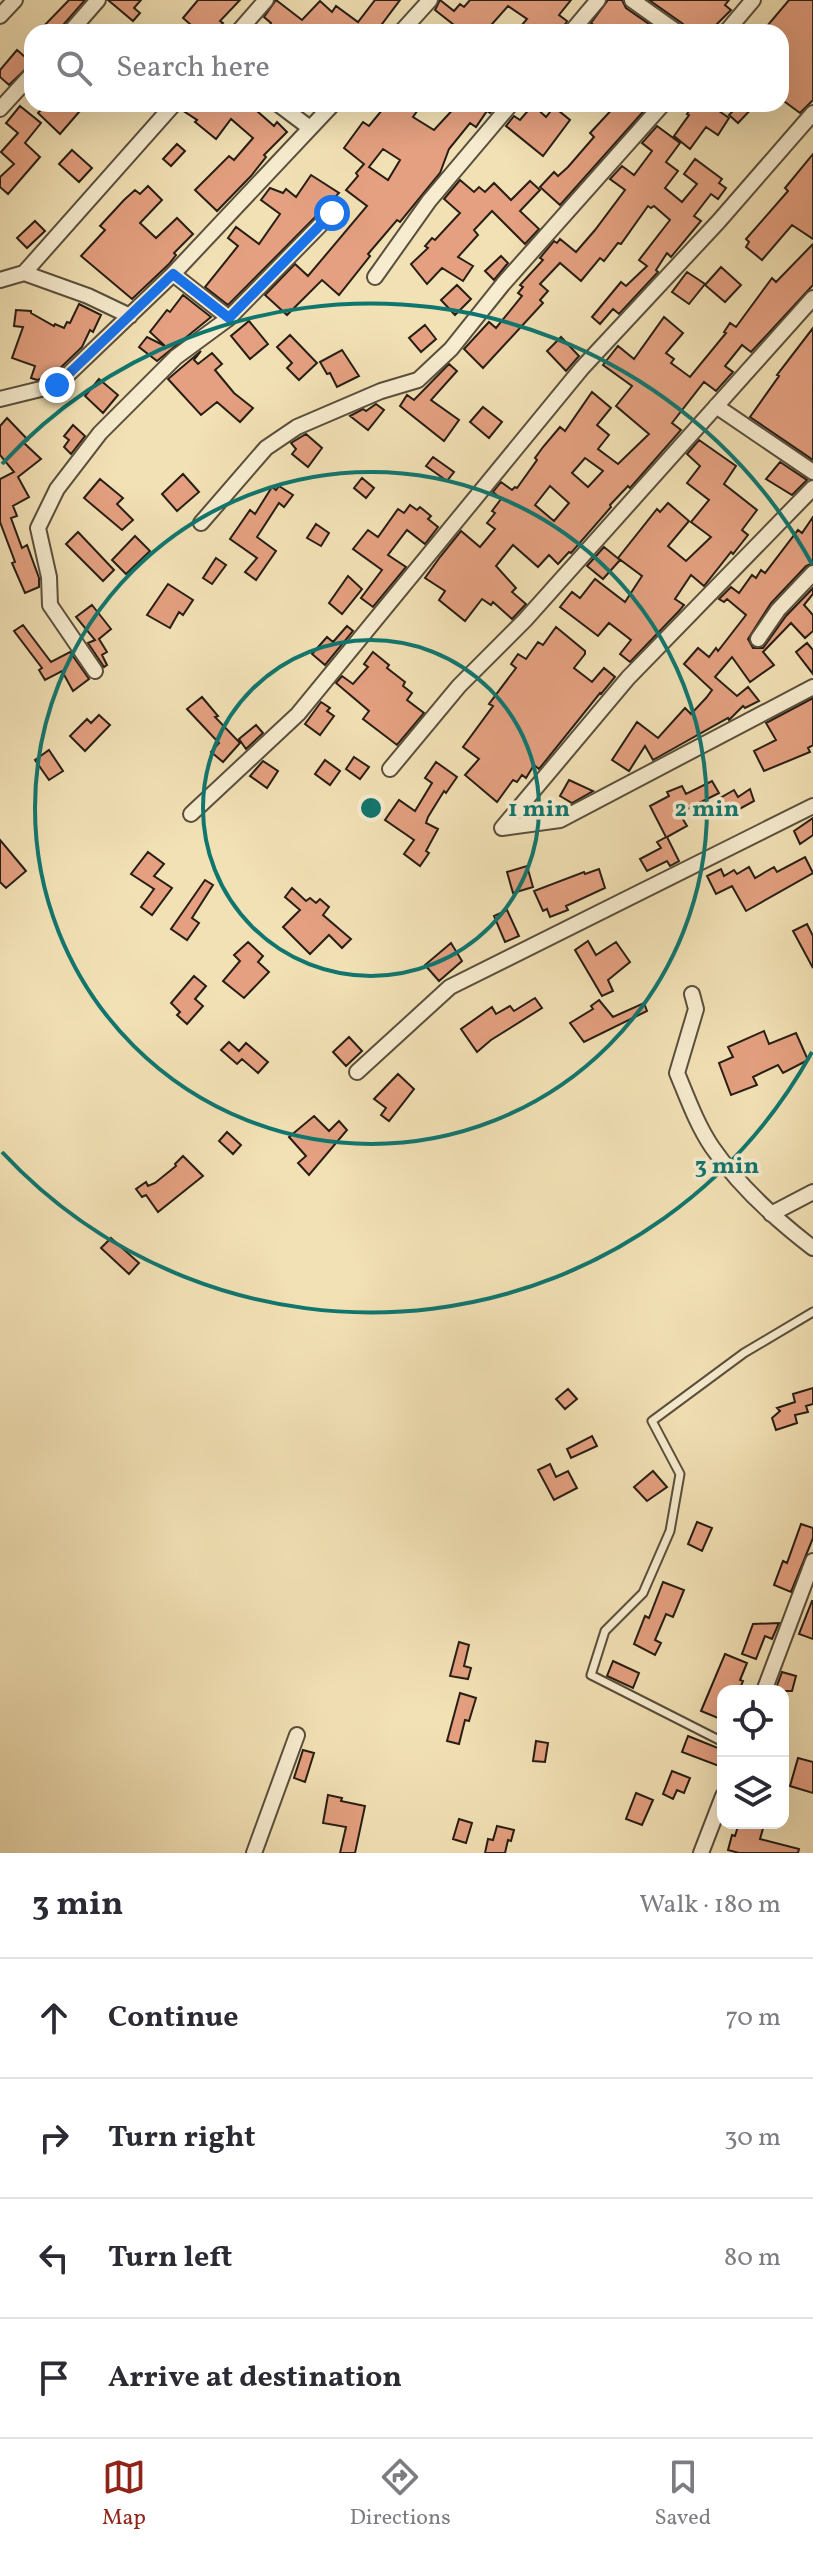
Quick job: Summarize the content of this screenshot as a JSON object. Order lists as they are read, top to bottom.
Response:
{
  "page": {
    "search": "Search here",
    "heading": ["3 min", "Walk · 180 m"],
    "list": [
      ["Continue", "70 m"],
      ["Turn right", "30 m"],
      ["Turn left", "80 m"],
      "Arrive at destination"
    ],
    "nav": ["Map", "Directions", "Saved"]
  },
  "rings": ["1 min", "2 min", "3 min"]
}
